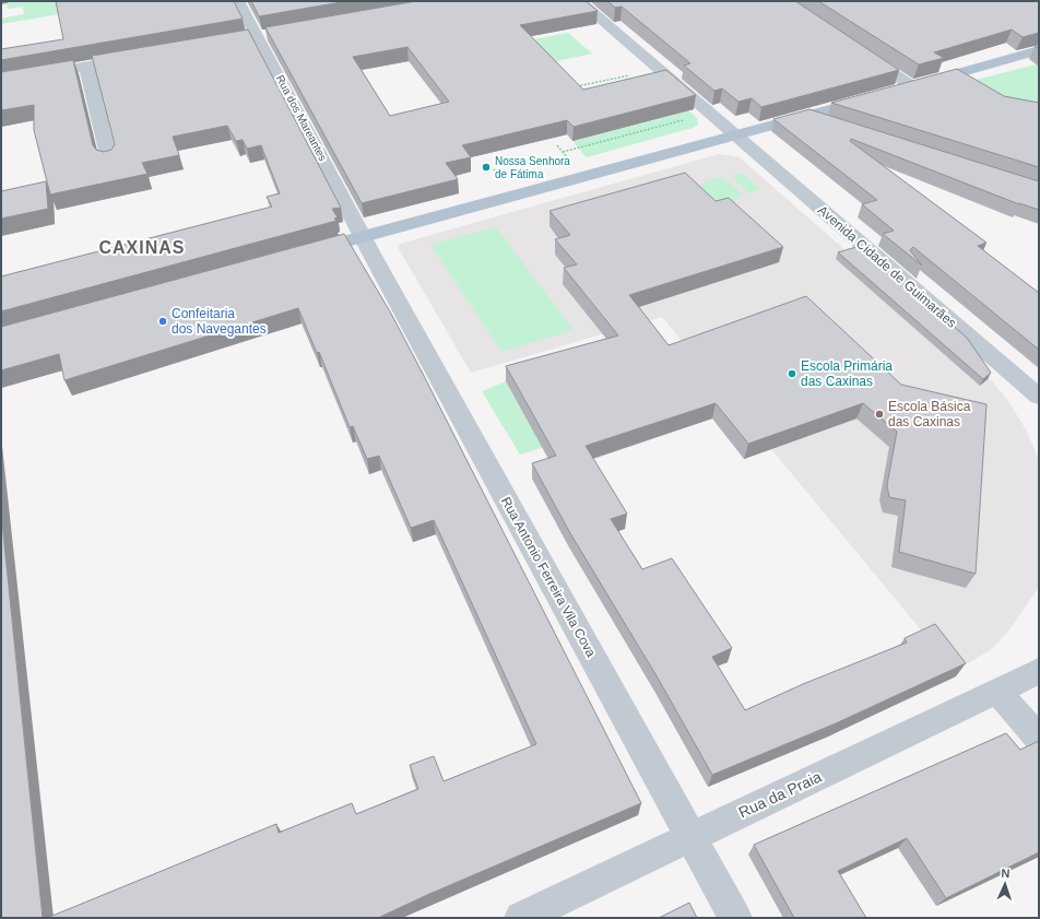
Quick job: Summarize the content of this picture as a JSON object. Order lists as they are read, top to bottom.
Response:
{
  "streets": {
    "street": [
      "Rua dos Mareantes",
      "Avenida Cidade de Guimarães",
      "Rua Antonio Ferreira Vila Cova",
      "Rua da Praia"
    ]
  },
  "crossings": [
    ["Rua dos Mareantes", "Rua Antonio Ferreira Vila Cova"],
    ["Rua Antonio Ferreira Vila Cova", "Rua da Praia"]
  ],
  "districts": ["CAXINAS"],
  "places": [
    "Nossa Senhora de Fátima",
    "Confeitaria dos Navegantes",
    "Escola Primária das Caxinas",
    "Escola Básica das Caxinas"
  ],
  "north": "top"
}
